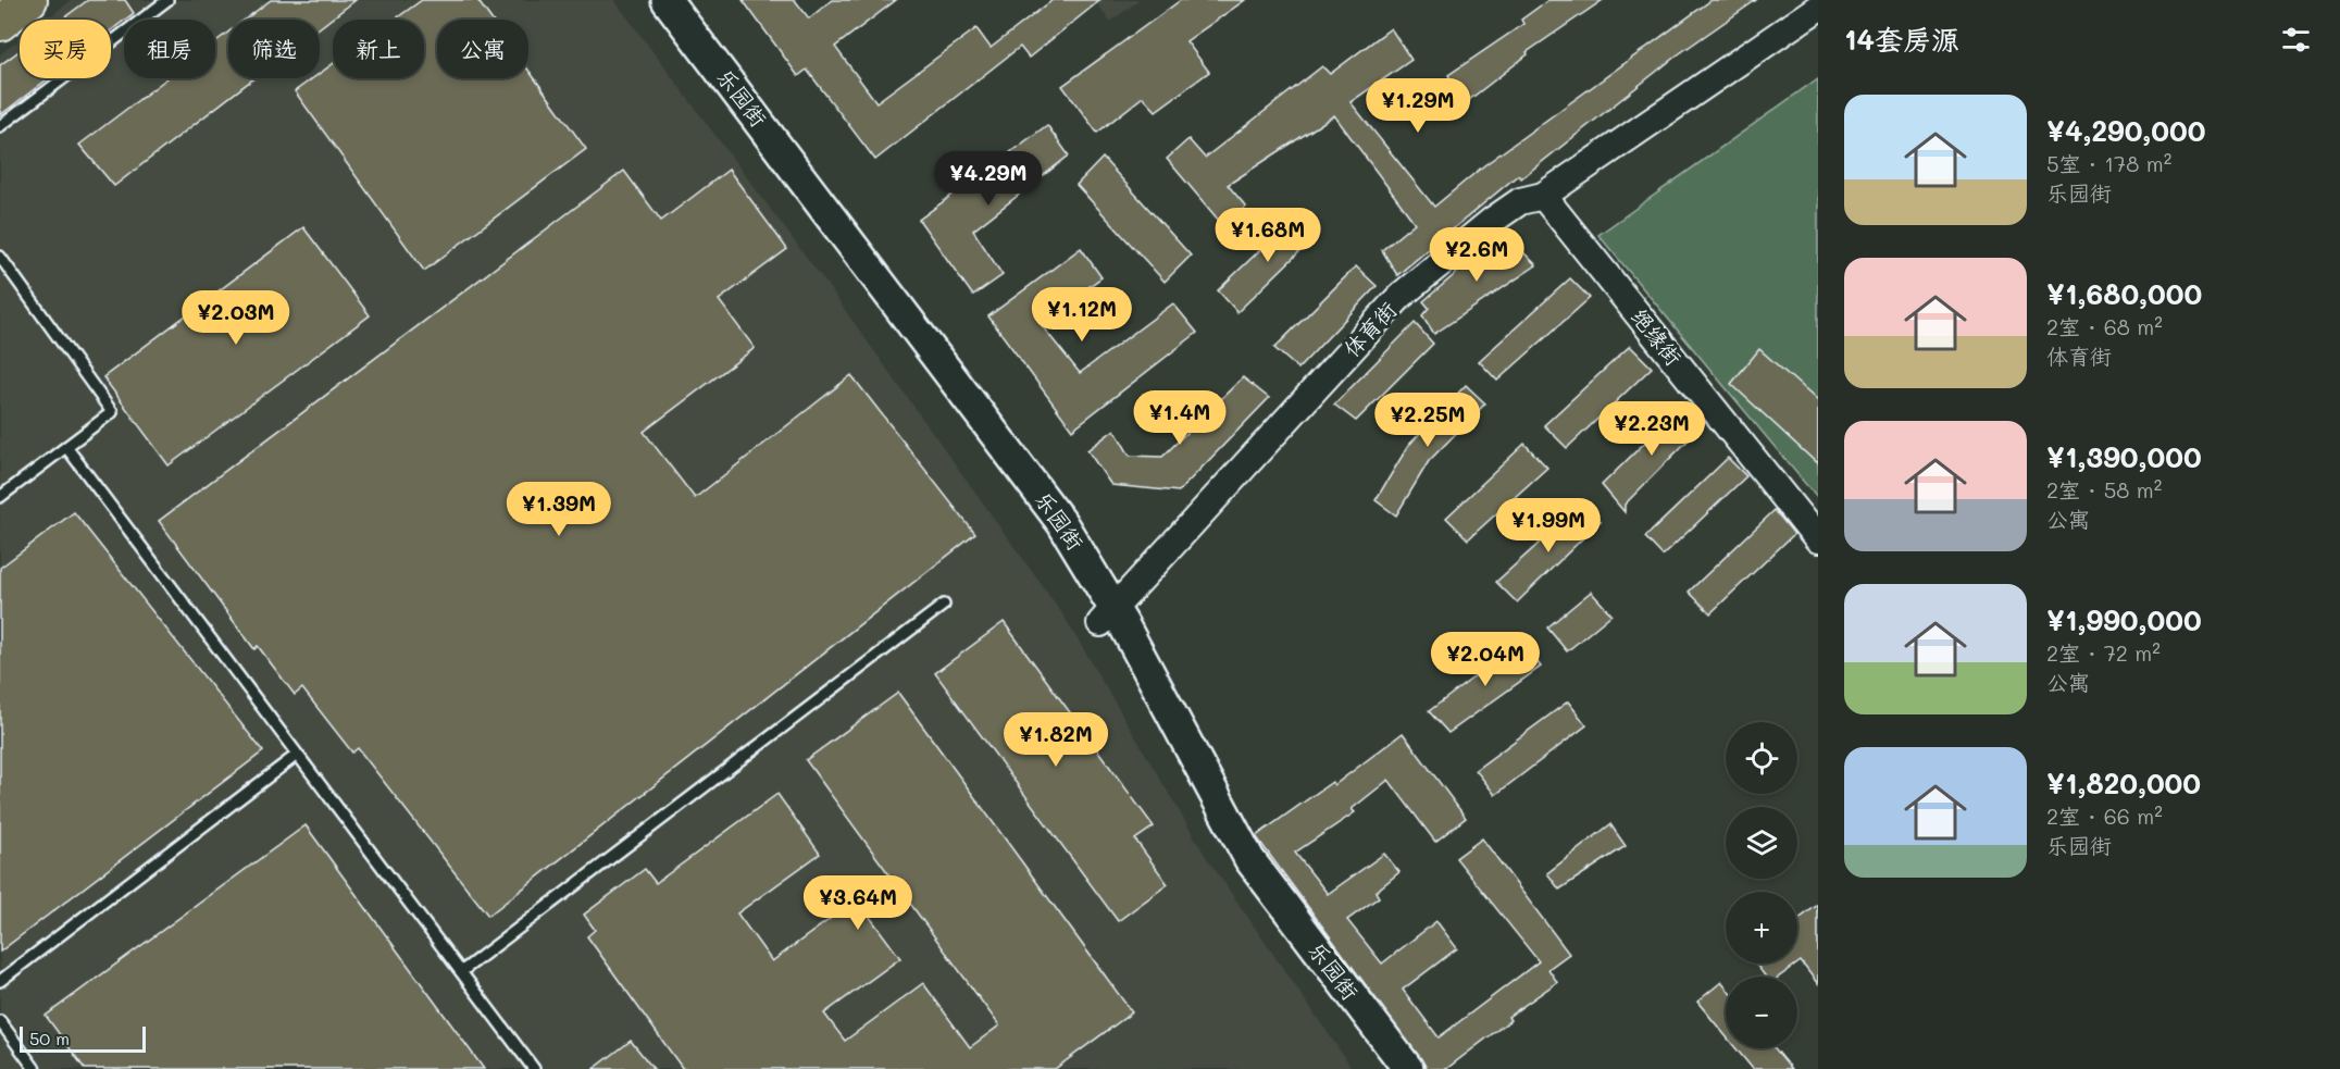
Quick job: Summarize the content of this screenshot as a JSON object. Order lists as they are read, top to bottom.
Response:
{
  "streets": {
    "main road": ["乐园街"],
    "street": ["体育街", "绝缘街"]
  },
  "crossings": [
    ["乐园街", "体育街"],
    ["体育街", "绝缘街"]
  ],
  "scale_bar": "50 m",
  "page": {
    "heading": "14套房源",
    "chip": [
      "买房",
      "租房",
      "筛选",
      "新上",
      "公寓"
    ],
    "price": [
      "¥1.29M",
      "¥4.29M",
      "¥1.68M",
      "¥2.6M",
      "¥1.12M",
      "¥2.03M",
      "¥1.4M",
      "¥2.25M",
      "¥2.23M",
      "¥1.39M",
      "¥1.99M",
      "¥2.04M",
      "¥1.82M",
      "¥3.64M"
    ],
    "list": [
      {
        "name": "¥4,290,000",
        "note": "5室 · 178 m² · 乐园街"
      },
      {
        "name": "¥1,680,000",
        "note": "2室 · 68 m² · 体育街"
      },
      {
        "name": "¥1,390,000",
        "note": "2室 · 58 m² · 公寓"
      },
      {
        "name": "¥1,990,000",
        "note": "2室 · 72 m² · 公寓"
      },
      {
        "name": "¥1,820,000",
        "note": "2室 · 66 m² · 乐园街"
      }
    ],
    "map_buttons": ["+", "−"],
    "scale": "50 m"
  }
}
